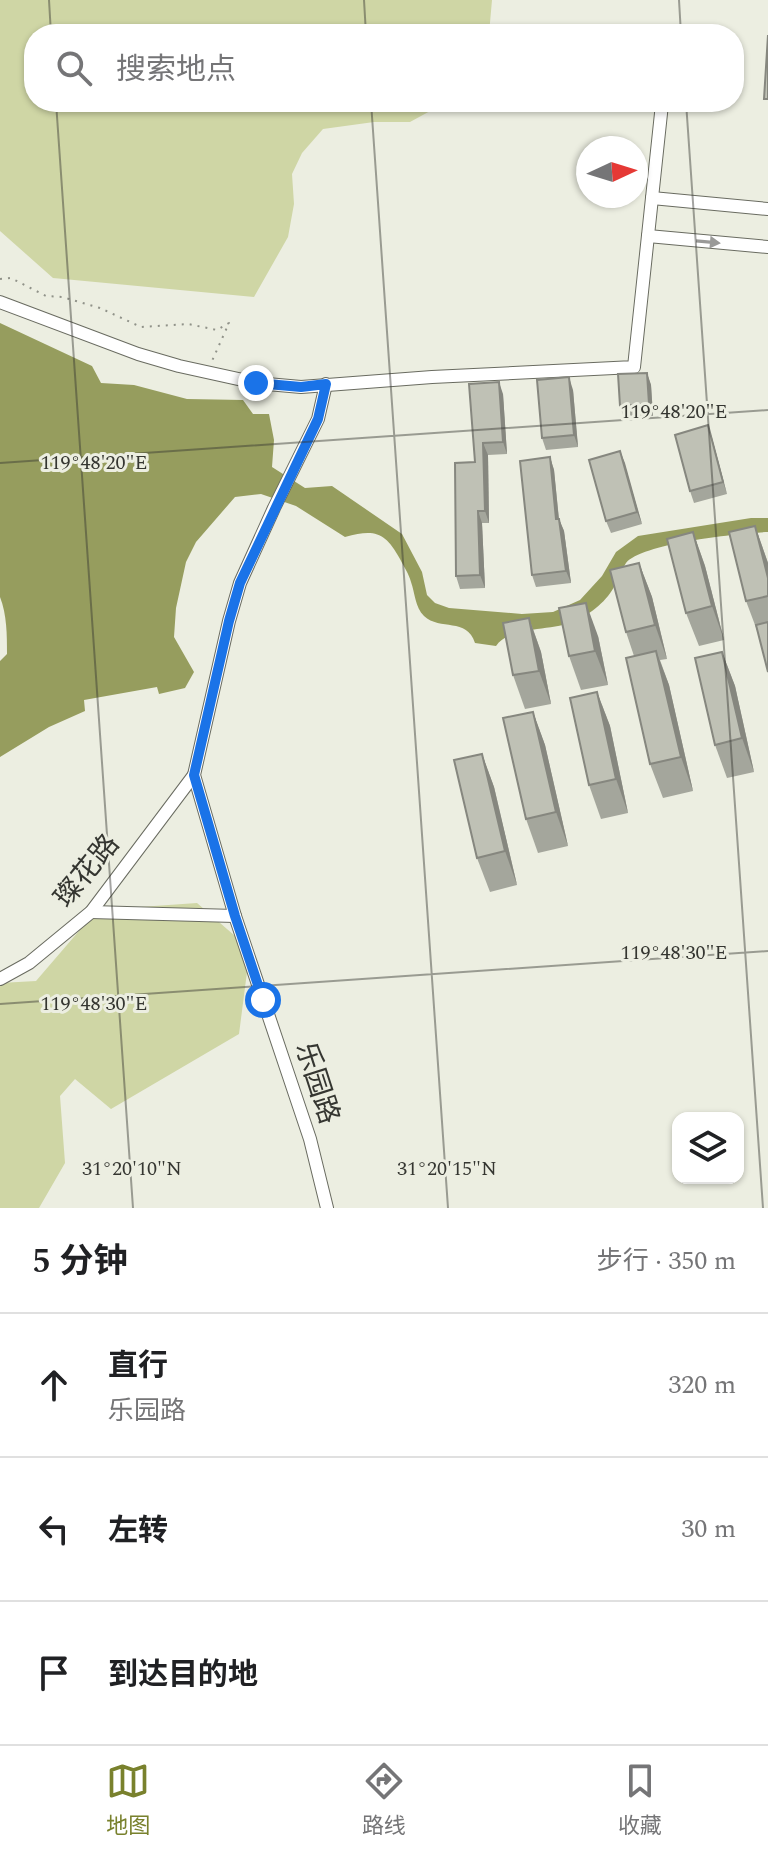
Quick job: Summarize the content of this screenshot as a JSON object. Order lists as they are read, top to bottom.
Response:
{
  "streets": {
    "street": ["璨花路", "乐园路"]
  },
  "crossings": [
    ["璨花路", "乐园路"]
  ],
  "north": "right",
  "page": {
    "search": "搜索地点",
    "heading": ["5 分钟", "步行 · 350 m"],
    "list": [
      ["直行", "乐园路", "320 m"],
      ["左转", "30 m"],
      "到达目的地"
    ],
    "nav": ["地图", "路线", "收藏"]
  },
  "coordinates": [
    "119°48'20\"E",
    "119°48'30\"E",
    "31°20'10\"N",
    "31°20'15\"N"
  ]
}
